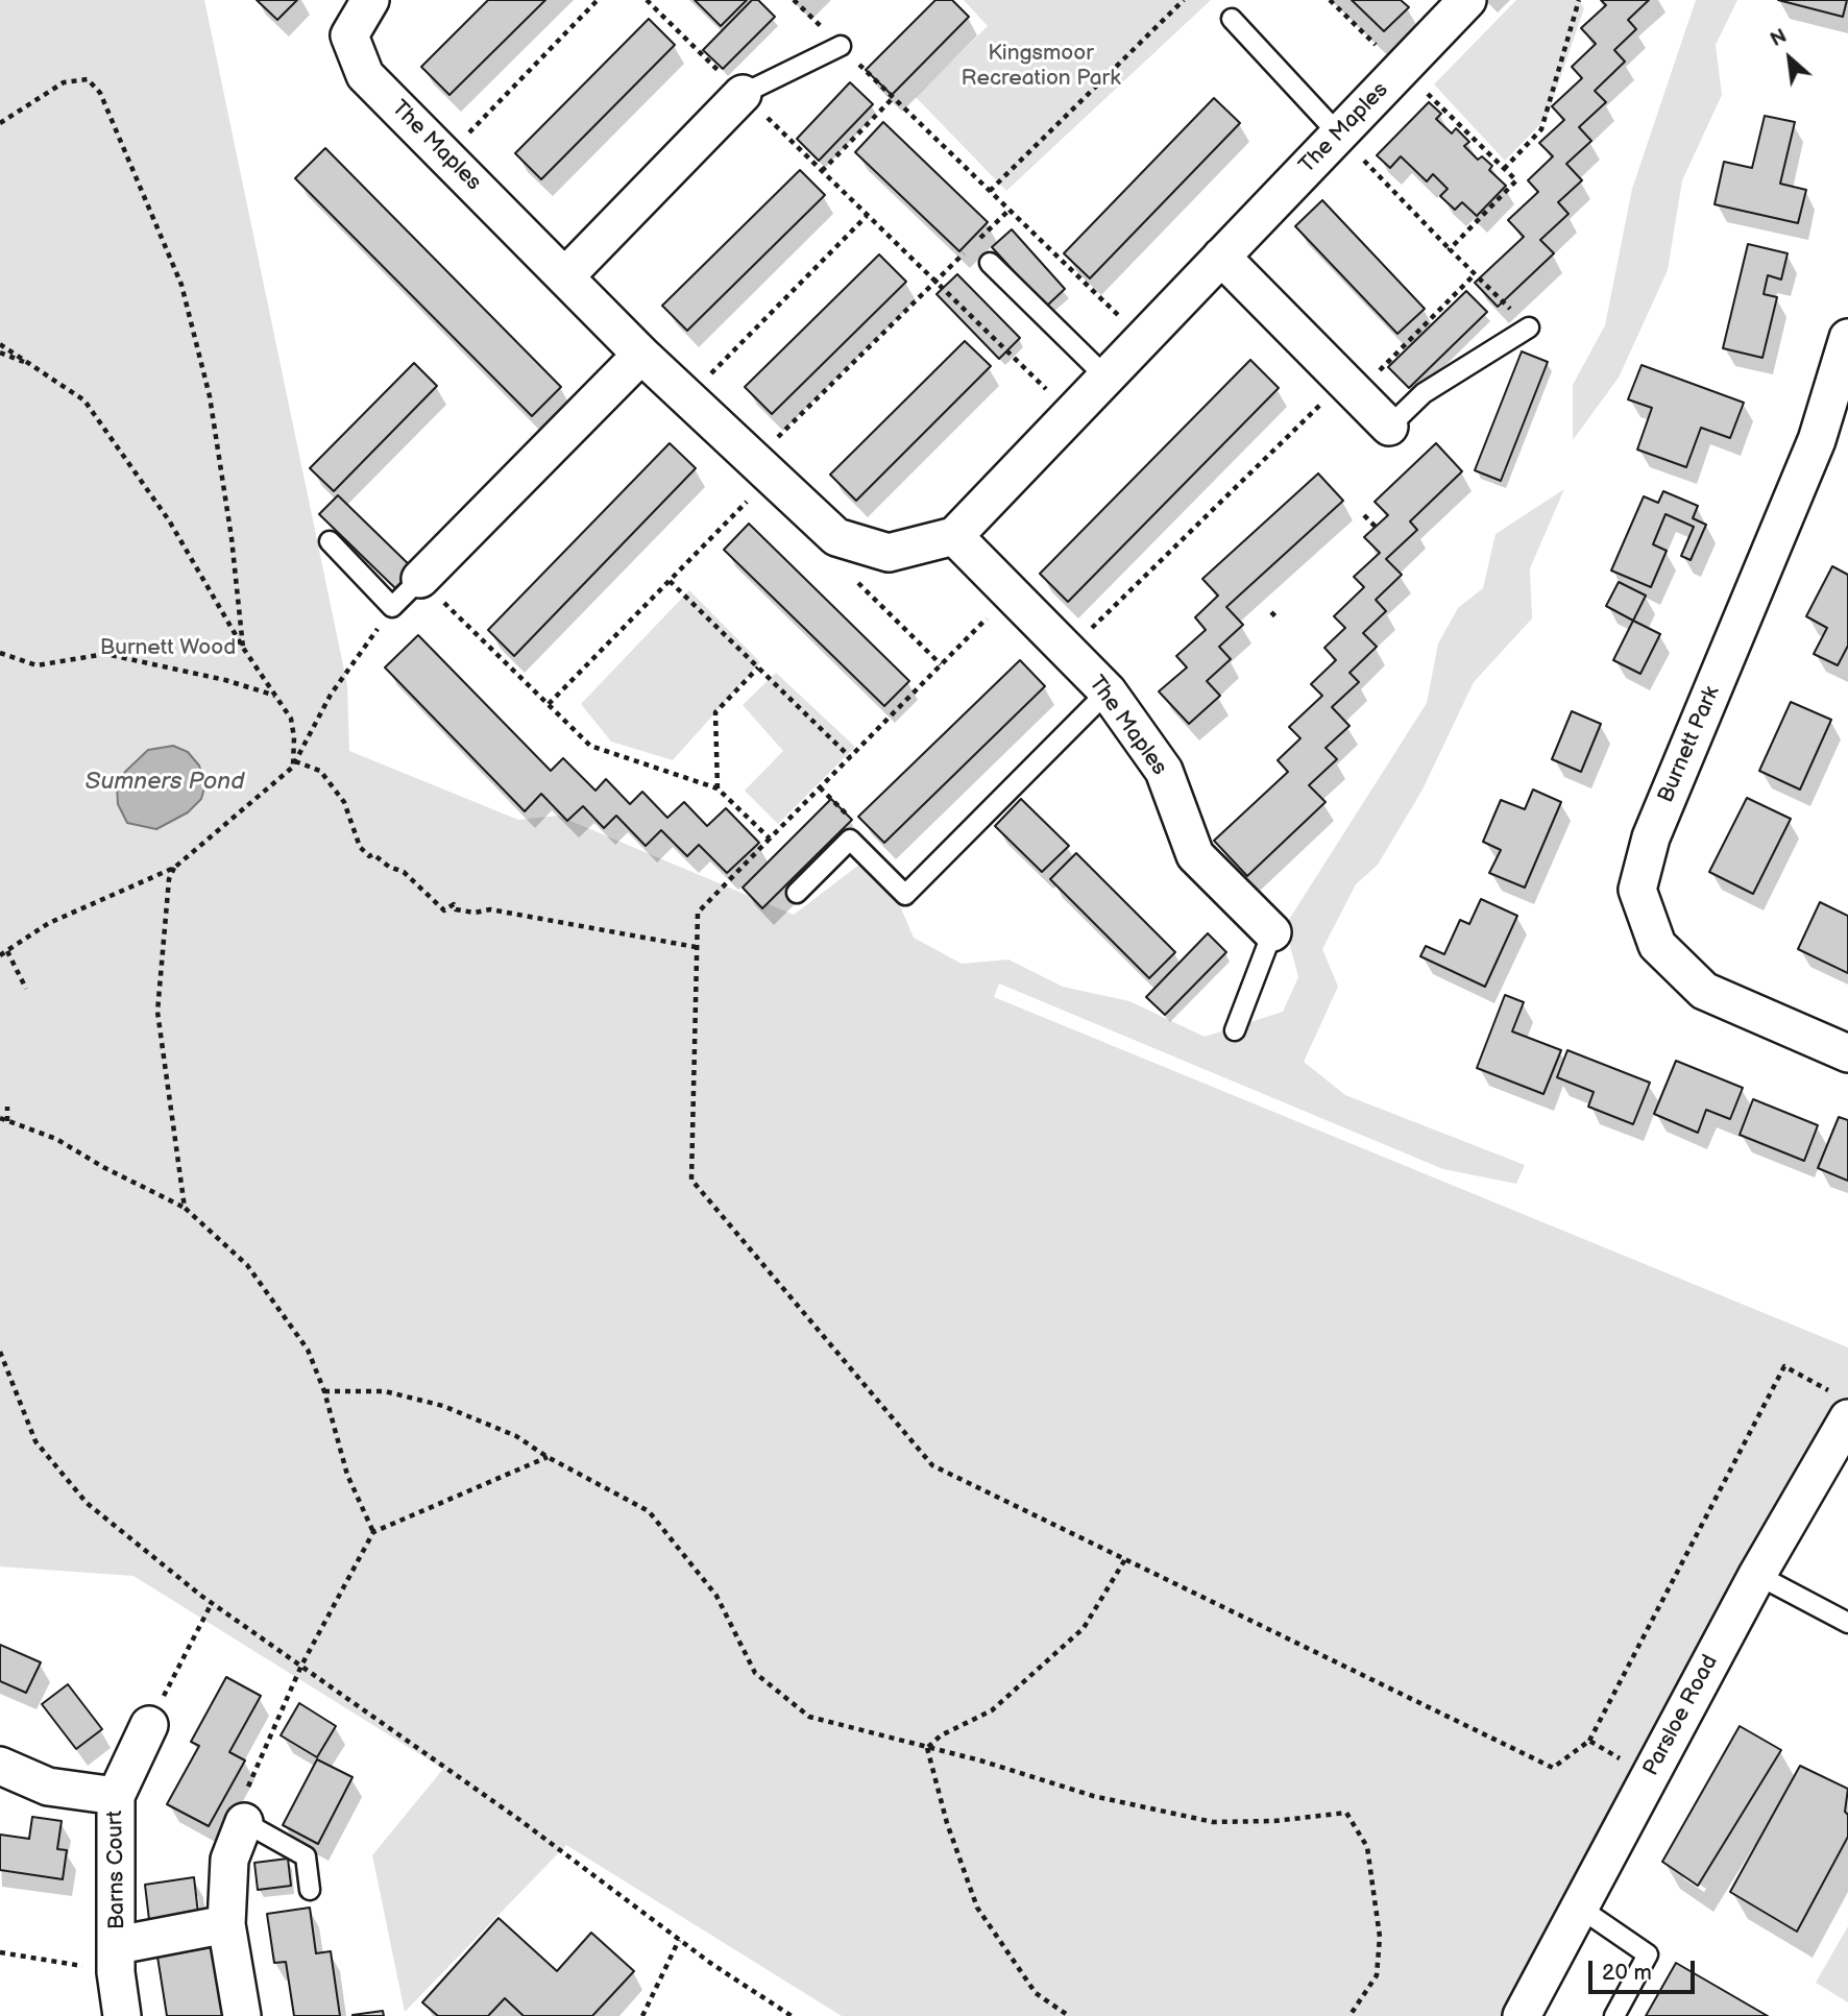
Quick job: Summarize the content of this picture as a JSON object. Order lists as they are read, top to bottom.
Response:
{
  "streets": {
    "street": [
      "The Maples",
      "Burnett Park",
      "Parsloe Road",
      "Barns Court"
    ]
  },
  "water": ["Sumners Pond"],
  "parks": ["Kingsmoor Recreation Park", "Burnett Wood"],
  "scale_bar": "20 m",
  "north": "top left"
}
